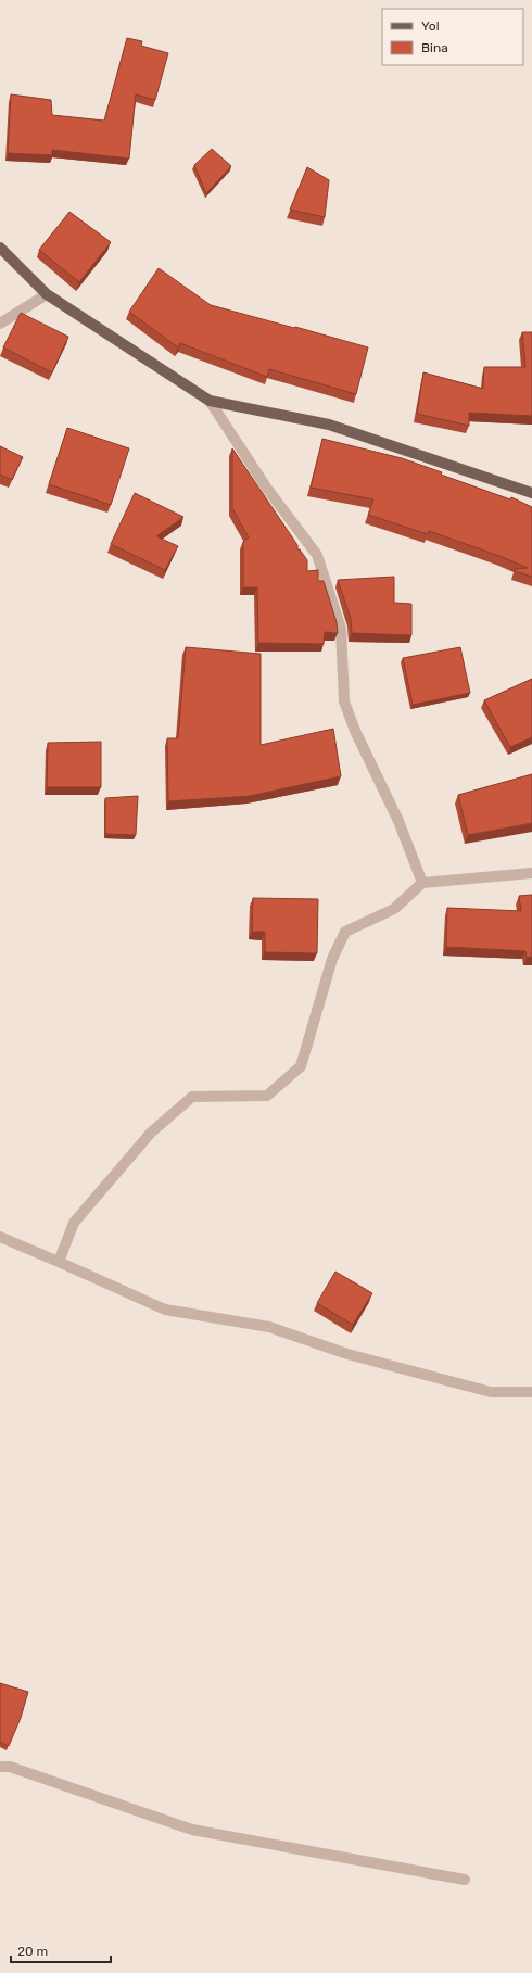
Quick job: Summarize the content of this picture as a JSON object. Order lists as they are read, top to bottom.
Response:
{
  "legend": ["Yol", "Bina"],
  "scale_bar": "20 m"
}
